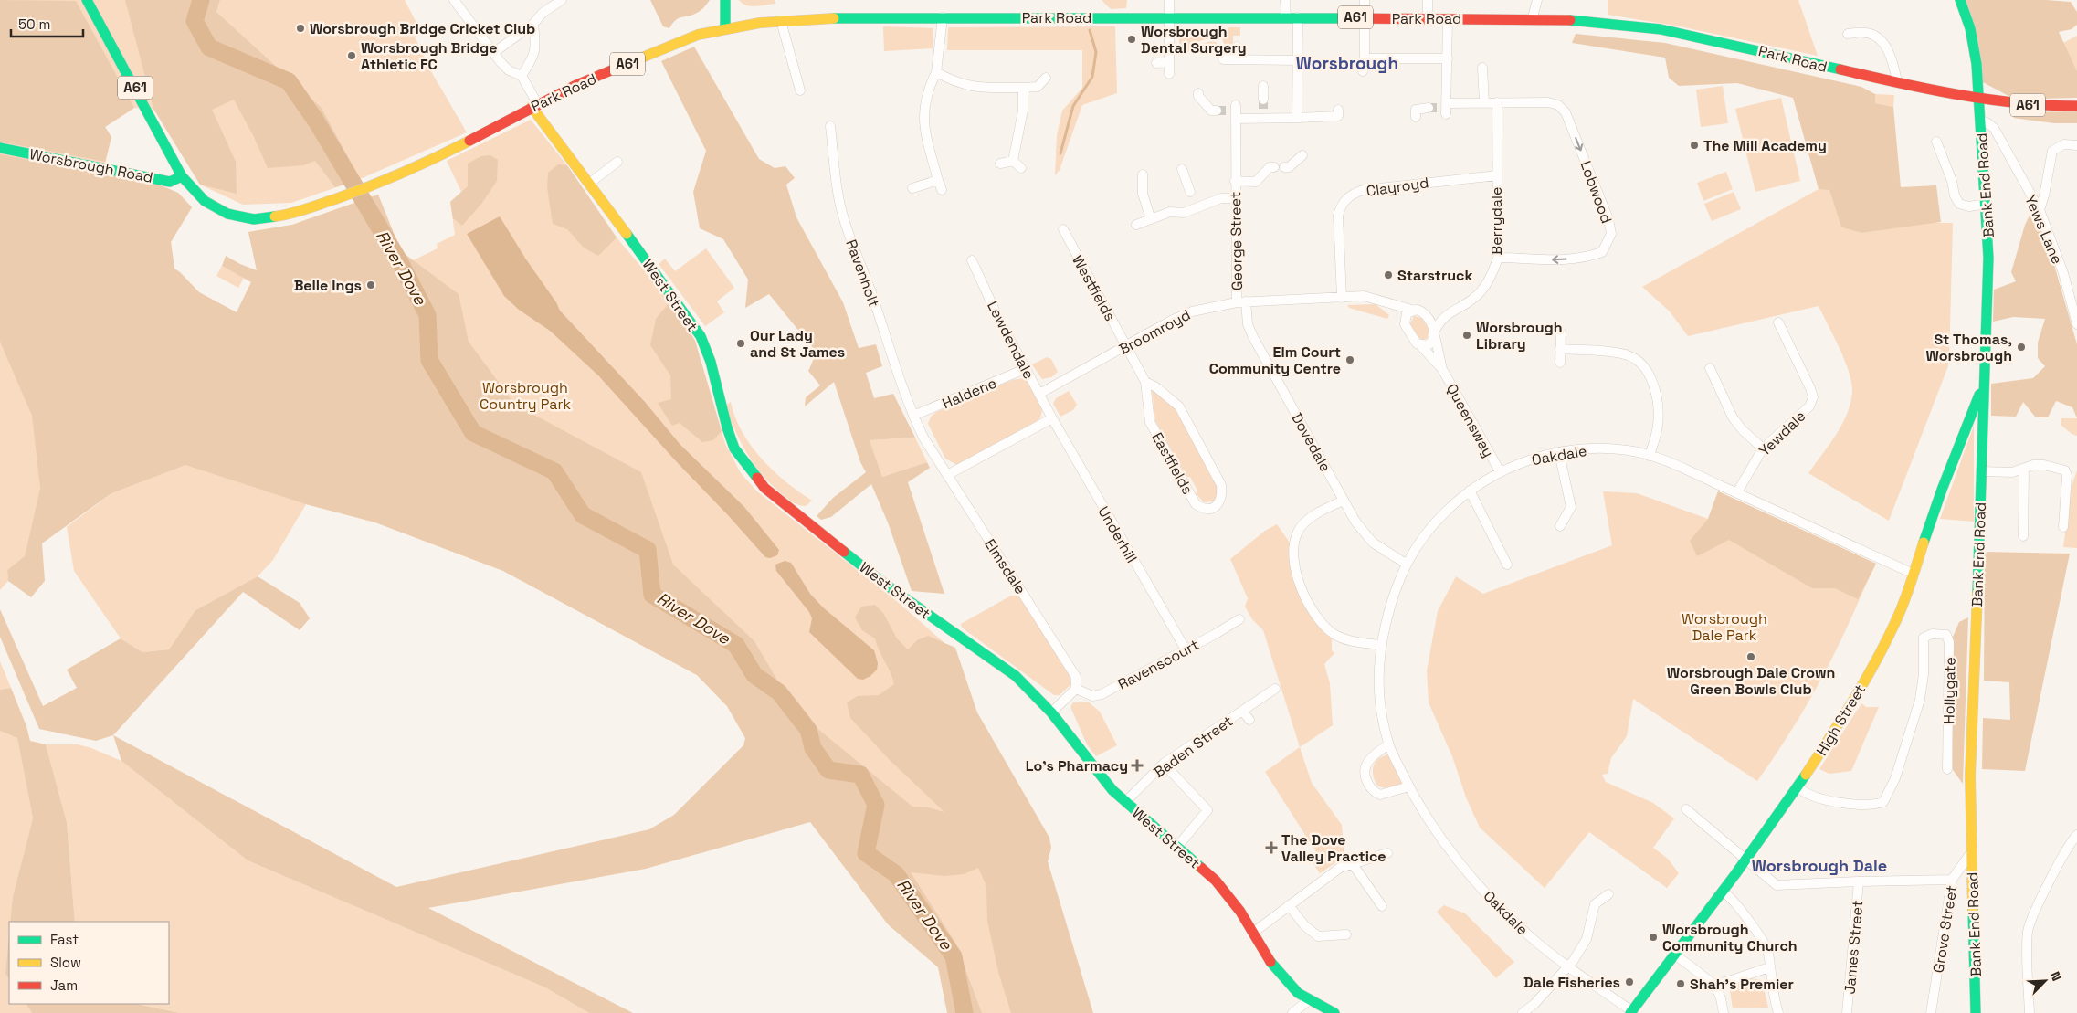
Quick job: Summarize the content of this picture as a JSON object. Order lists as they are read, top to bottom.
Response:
{
  "streets": {
    "main road": [
      "Park Road",
      "A61",
      "Worsbrough Road",
      "Bank End Road",
      "West Street",
      "High Street"
    ],
    "street": [
      "Clayroyd",
      "Lobwood",
      "Berrydale",
      "Yews Lane",
      "George Street",
      "Ravenholt",
      "Westfields",
      "Broomroyd",
      "Lewdendale",
      "Haldene",
      "Queensway",
      "Yewdale",
      "Dovedale",
      "Oakdale",
      "Eastfields",
      "Underhill",
      "Elmsdale",
      "Ravenscourt",
      "Hollygate",
      "Baden Street",
      "Grove Street",
      "James Street"
    ]
  },
  "crossings": [
    ["Park Road", "A61"],
    ["Park Road", "Worsbrough Road"],
    ["Park Road", "Bank End Road"],
    ["Park Road", "West Street"],
    ["A61", "Worsbrough Road"],
    ["A61", "Bank End Road"],
    ["Bank End Road", "Yews Lane"],
    ["Bank End Road", "High Street"],
    ["Bank End Road", "Grove Street"],
    ["Clayroyd", "Berrydale"],
    ["Clayroyd", "Broomroyd"],
    ["Lobwood", "Berrydale"],
    ["Berrydale", "Queensway"],
    ["George Street", "Broomroyd"],
    ["George Street", "Dovedale"],
    ["Ravenholt", "Haldene"],
    ["Ravenholt", "Elmsdale"],
    ["Westfields", "Broomroyd"],
    ["Westfields", "Eastfields"],
    ["West Street", "Baden Street"],
    ["Broomroyd", "Lewdendale"],
    ["Broomroyd", "Dovedale"],
    ["Broomroyd", "Eastfields"],
    ["Lewdendale", "Haldene"],
    ["Lewdendale", "Underhill"],
    ["Haldene", "Elmsdale"],
    ["Queensway", "Oakdale"],
    ["Yewdale", "Oakdale"],
    ["Dovedale", "Oakdale"],
    ["Oakdale", "High Street"],
    ["Underhill", "Ravenscourt"],
    ["Elmsdale", "Ravenscourt"],
    ["Hollygate", "High Street"]
  ],
  "districts": ["Worsbrough", "Worsbrough Dale"],
  "water": ["River Dove"],
  "parks": ["Worsbrough Country Park", "Worsbrough Dale Park"],
  "places": {
    "other": [
      "Worsbrough Bridge Cricket Club",
      "Worsbrough Dental Surgery",
      "Worsbrough Bridge Athletic FC",
      "The Mill Academy",
      "Starstruck",
      "Belle Ings",
      "Worsbrough Library",
      "Our Lady and St James",
      "St Thomas, Worsbrough",
      "Elm Court Community Centre",
      "Worsbrough Dale Crown Green Bowls Club",
      "Worsbrough Community Church",
      "Dale Fisheries",
      "Shah's Premier"
    ],
    "health": ["Lo's Pharmacy", "The Dove Valley Practice"]
  },
  "legend": ["Fast", "Slow", "Jam"],
  "scale_bar": "50 m",
  "north": "top right"
}
